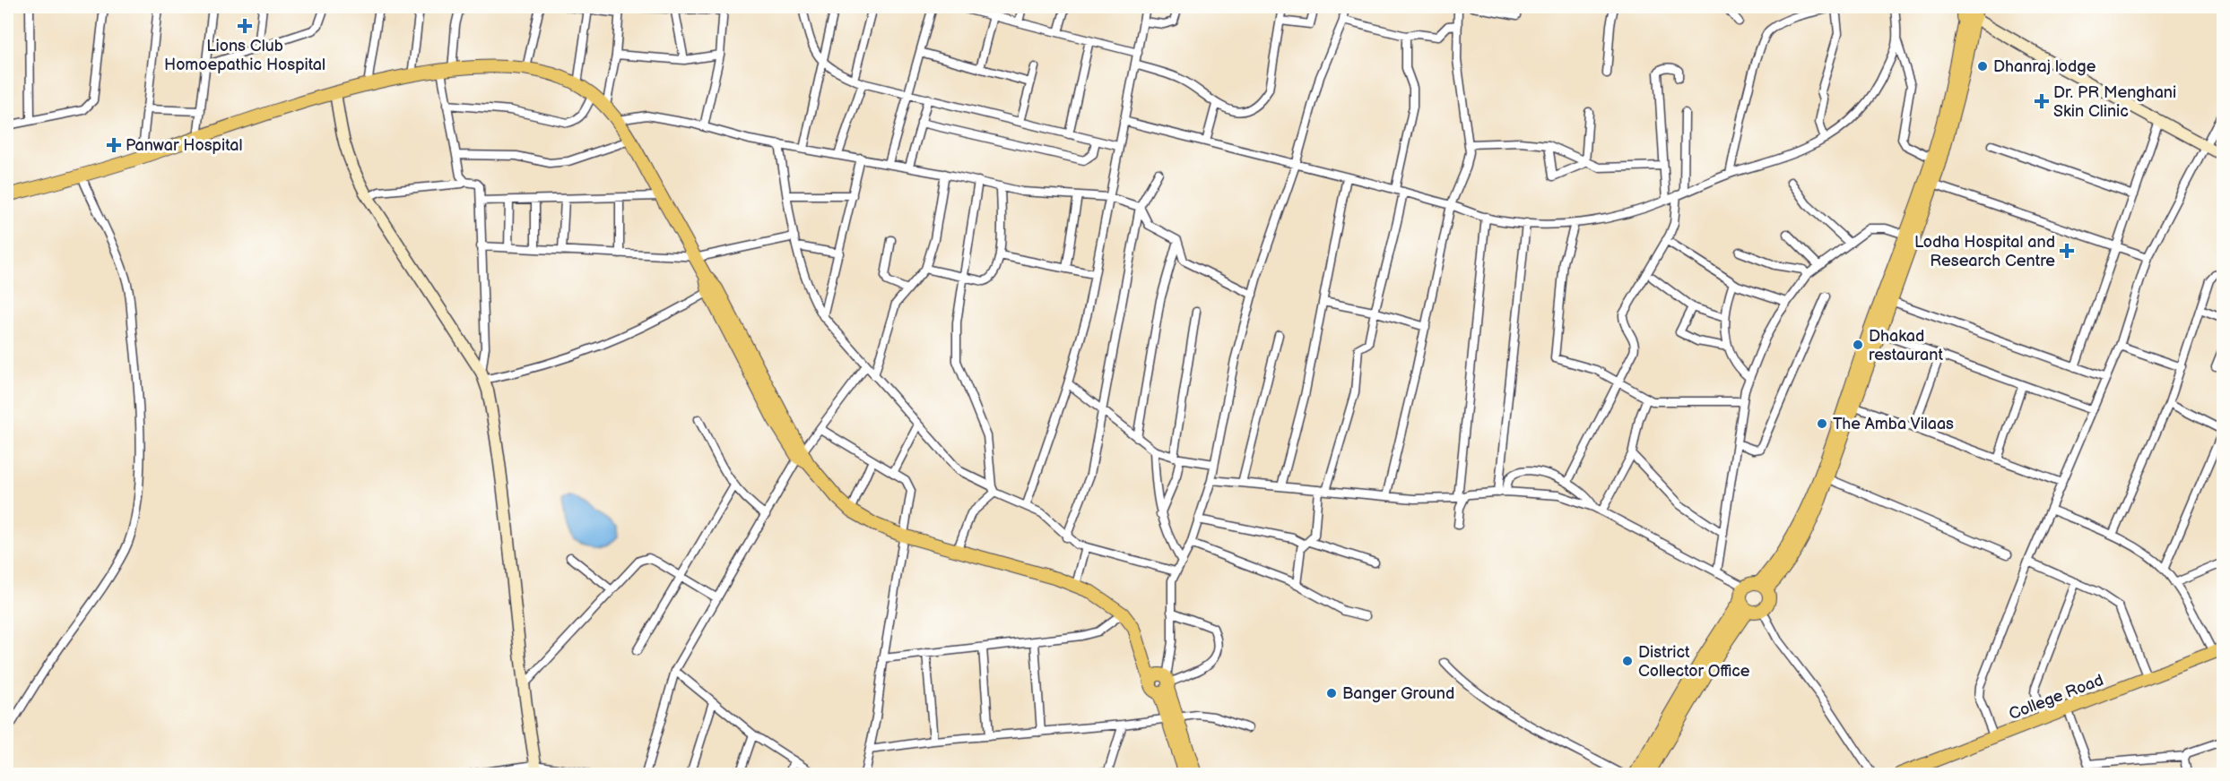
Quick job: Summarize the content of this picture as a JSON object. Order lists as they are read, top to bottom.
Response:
{
  "streets": {
    "main road": ["College Road"]
  },
  "places": {
    "health": [
      "Lions Club Homoepathic Hospital",
      "Dr. PR Menghani Skin Clinic",
      "Panwar Hospital",
      "Lodha Hospital and Research Centre"
    ],
    "other": [
      "Dhanraj lodge",
      "Dhakad restaurant",
      "The Amba Vilaas",
      "District Collector Office",
      "Banger Ground"
    ]
  }
}
